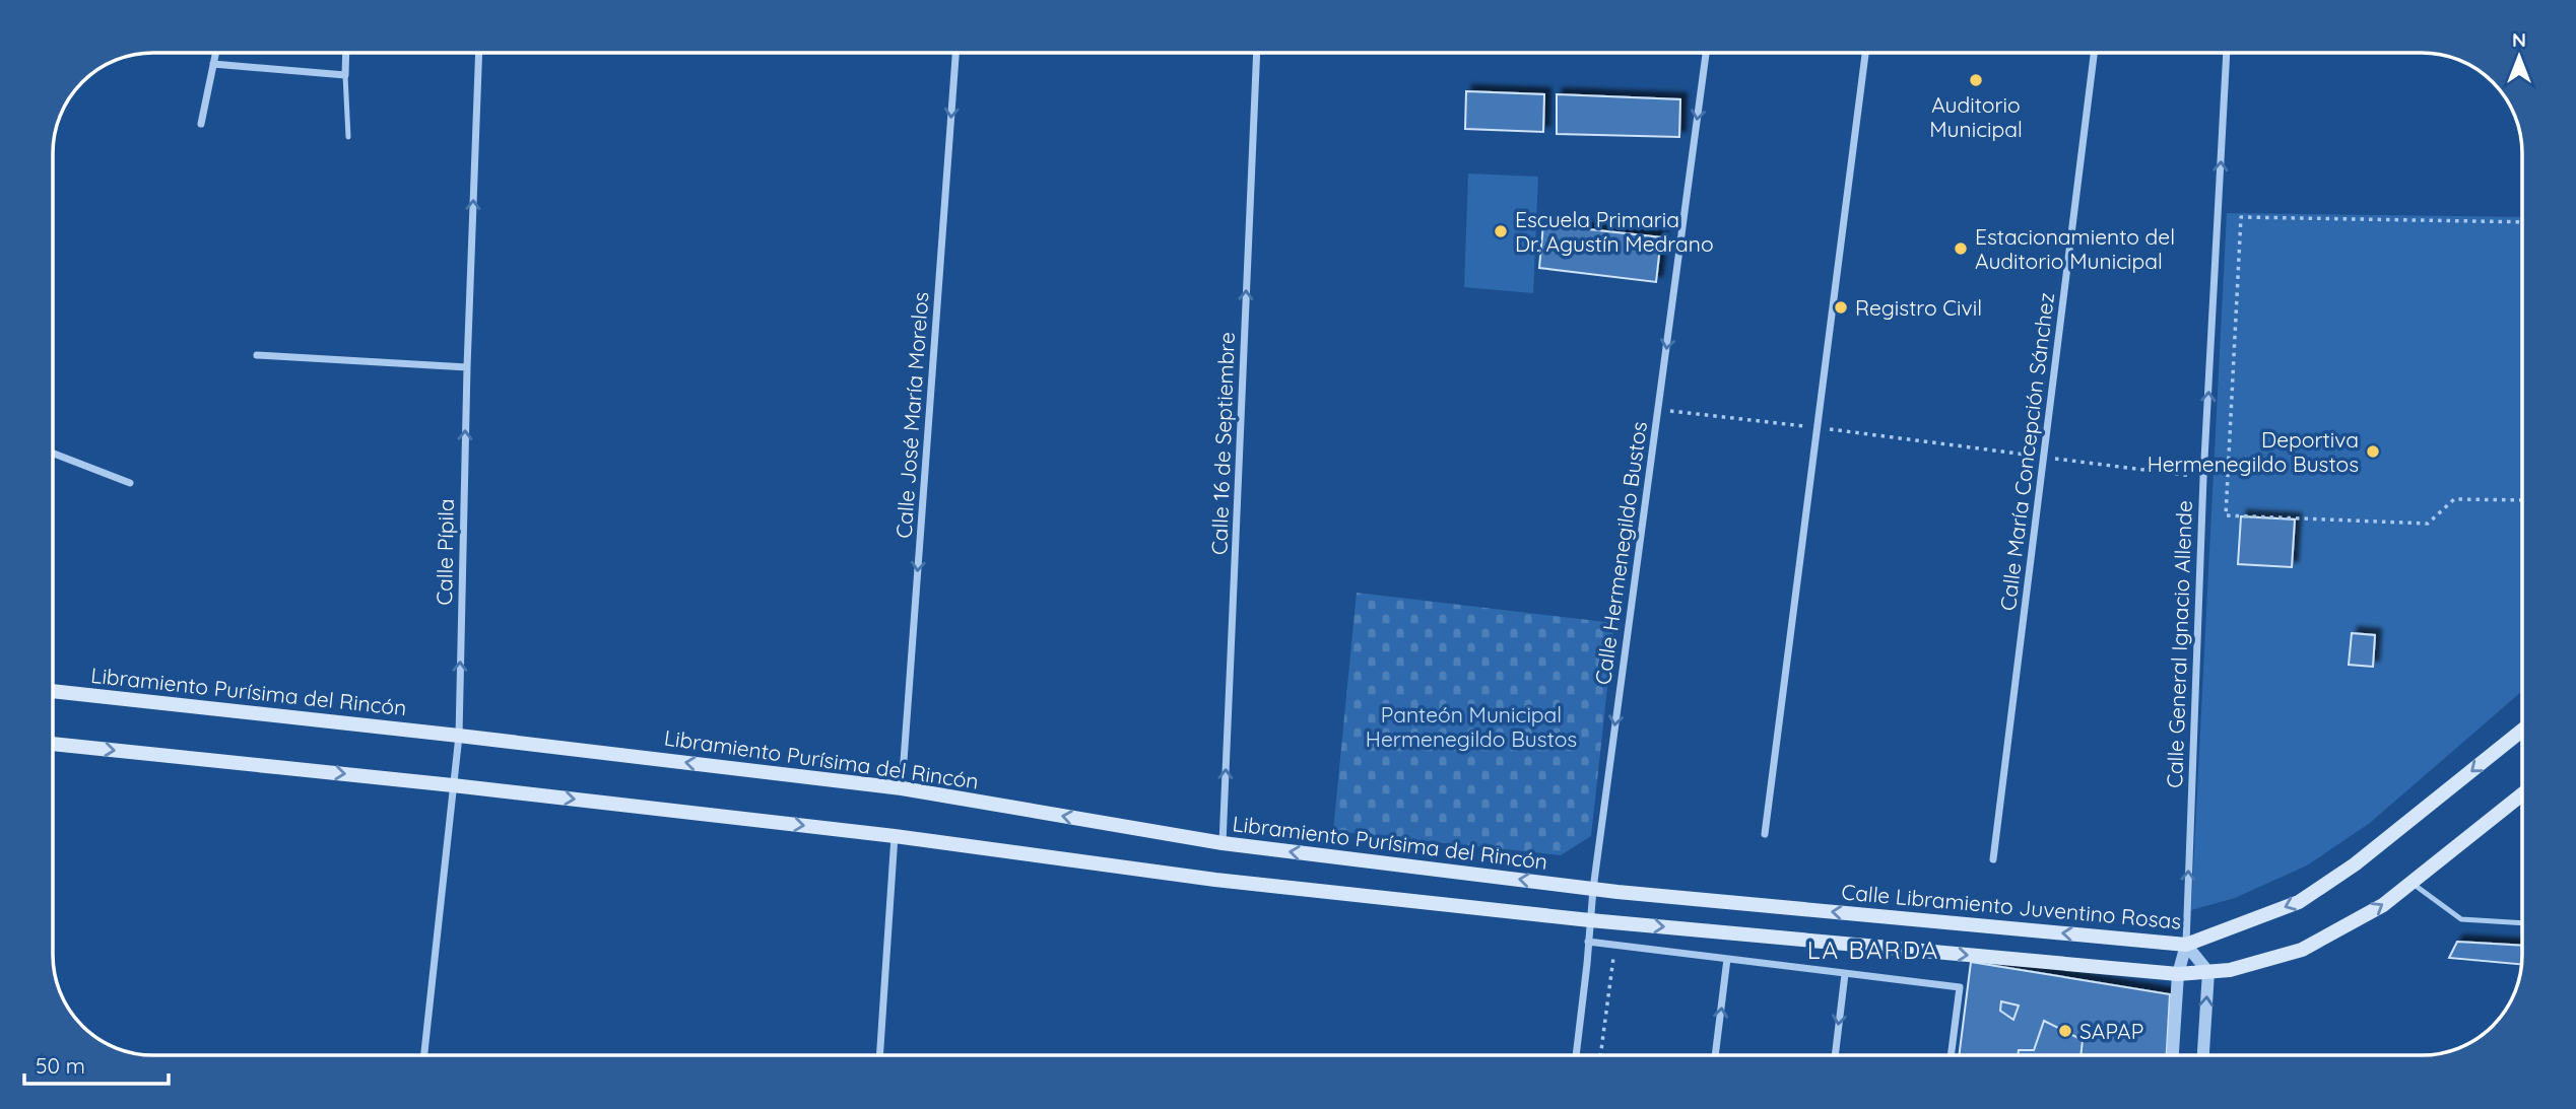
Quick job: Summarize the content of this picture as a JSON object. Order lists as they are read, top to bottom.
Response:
{
  "streets": {
    "main road": ["Libramiento Purísima del Rincón", "Calle Libramiento Juventino Rosas"],
    "street": [
      "Calle José María Morelos",
      "Calle 16 de Septiembre",
      "Calle María Concepción Sánchez",
      "Calle Pípila",
      "Calle Hermenegildo Bustos",
      "Calle General Ignacio Allende"
    ]
  },
  "crossings": [
    ["Calle José María Morelos", "Libramiento Purísima del Rincón"],
    ["Calle 16 de Septiembre", "Libramiento Purísima del Rincón"],
    ["Calle Pípila", "Libramiento Purísima del Rincón"],
    ["Calle Hermenegildo Bustos", "Libramiento Purísima del Rincón"],
    ["Calle Hermenegildo Bustos", "Calle Libramiento Juventino Rosas"],
    ["Calle General Ignacio Allende", "Calle Libramiento Juventino Rosas"],
    ["Libramiento Purísima del Rincón", "Calle Libramiento Juventino Rosas"]
  ],
  "one_way": [
    "Calle José María Morelos",
    "Calle 16 de Septiembre",
    "Calle Pípila",
    "Calle Hermenegildo Bustos",
    "Calle General Ignacio Allende"
  ],
  "districts": ["LA BARDA"],
  "parks": ["Panteón Municipal Hermenegildo Bustos"],
  "places": [
    "Auditorio Municipal",
    "Escuela Primaria Dr. Agustín Medrano",
    "Estacionamiento del Auditorio Municipal",
    "Registro Civil",
    "Deportiva Hermenegildo Bustos",
    "SAPAP"
  ],
  "scale_bar": "50 m",
  "north": "top"
}
